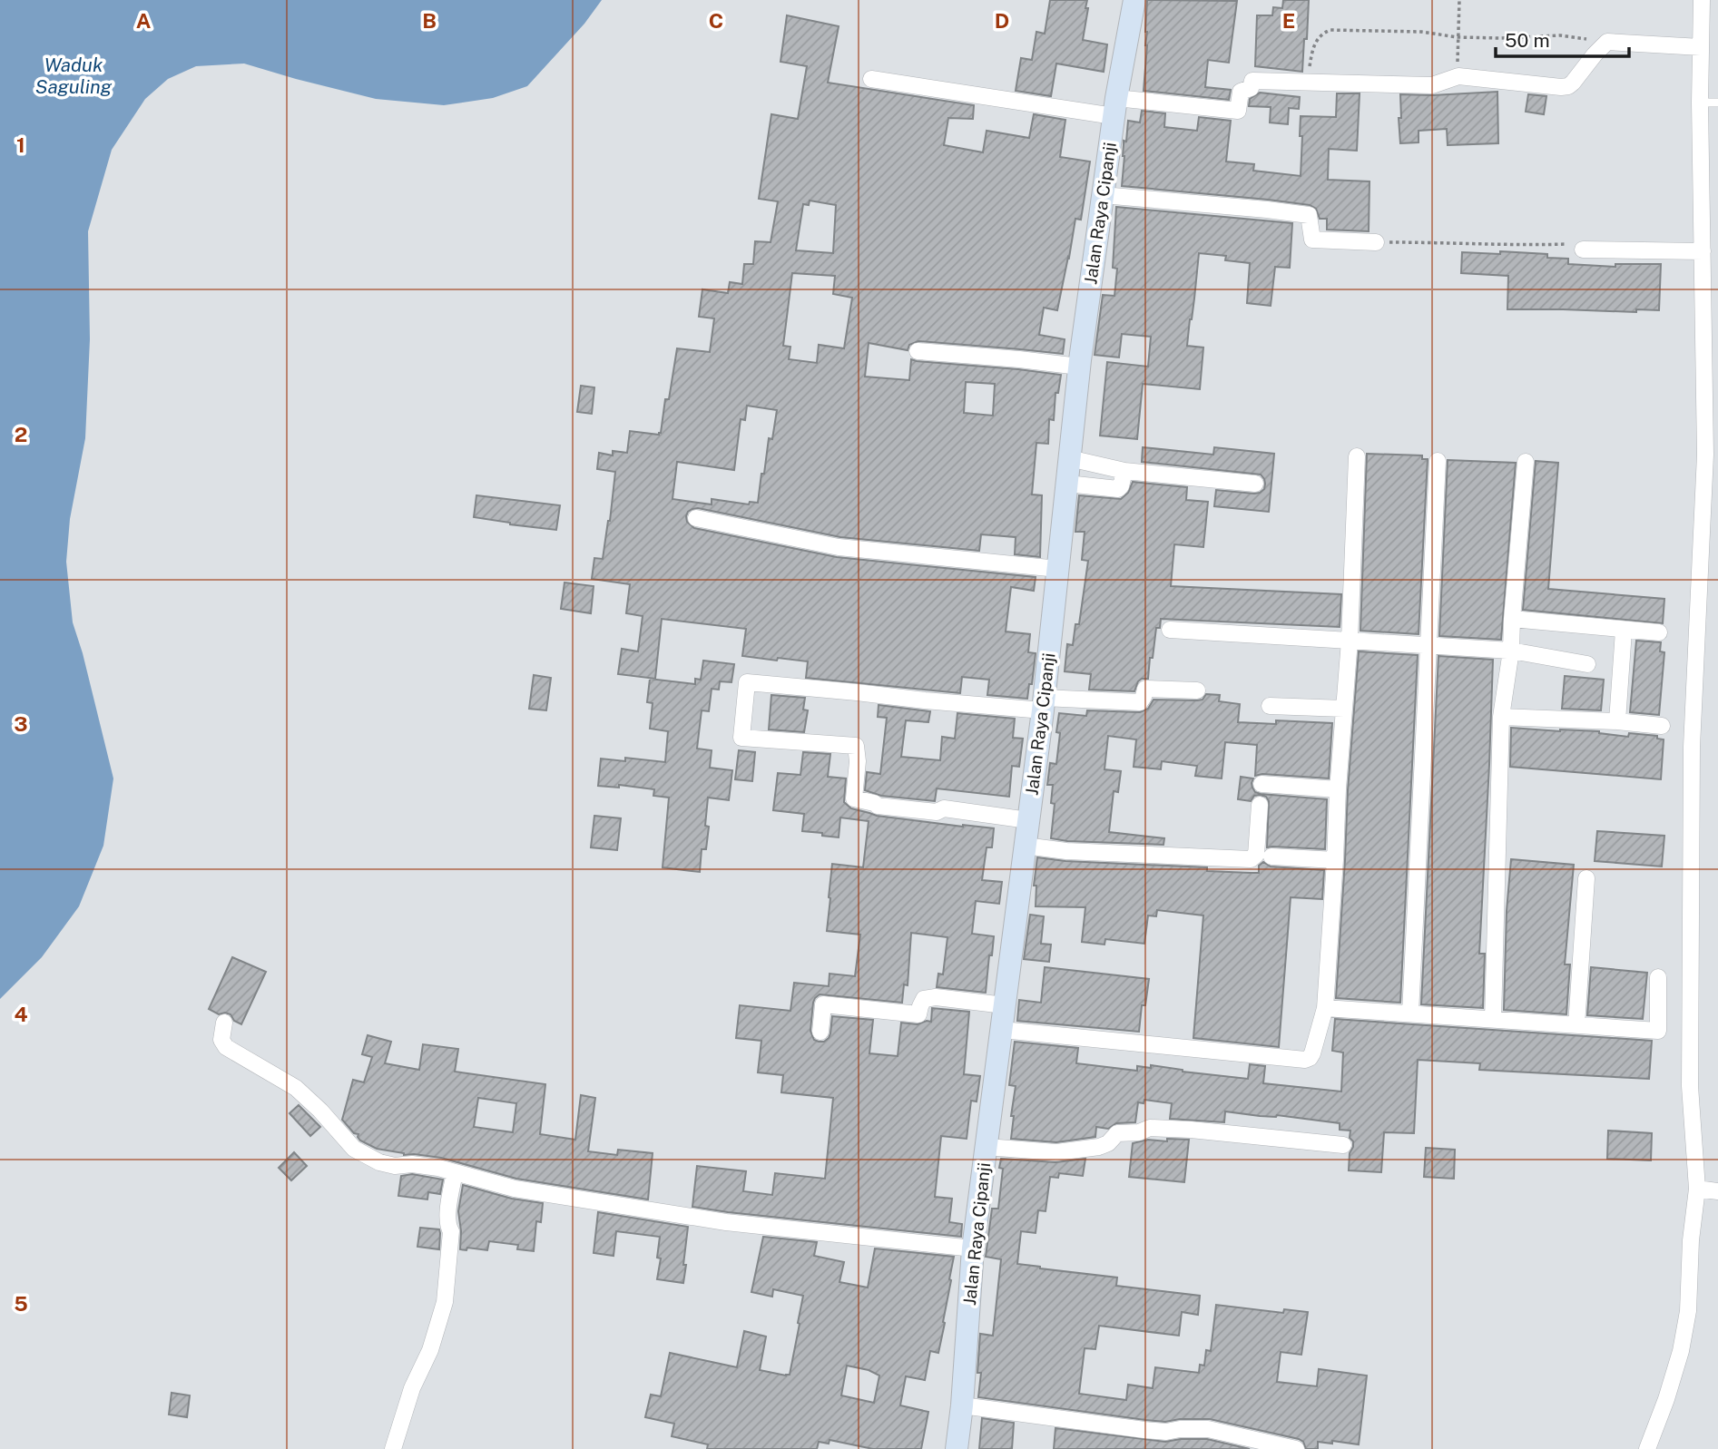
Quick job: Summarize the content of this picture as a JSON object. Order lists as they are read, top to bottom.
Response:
{
  "streets": {
    "main road": ["Jalan Raya Cipanji"]
  },
  "water": ["Waduk Saguling"],
  "scale_bar": "50 m",
  "grid": {
    "columns": [
      "A",
      "B",
      "C",
      "D",
      "E"
    ],
    "rows": [
      "1",
      "2",
      "3",
      "4",
      "5"
    ]
  }
}
